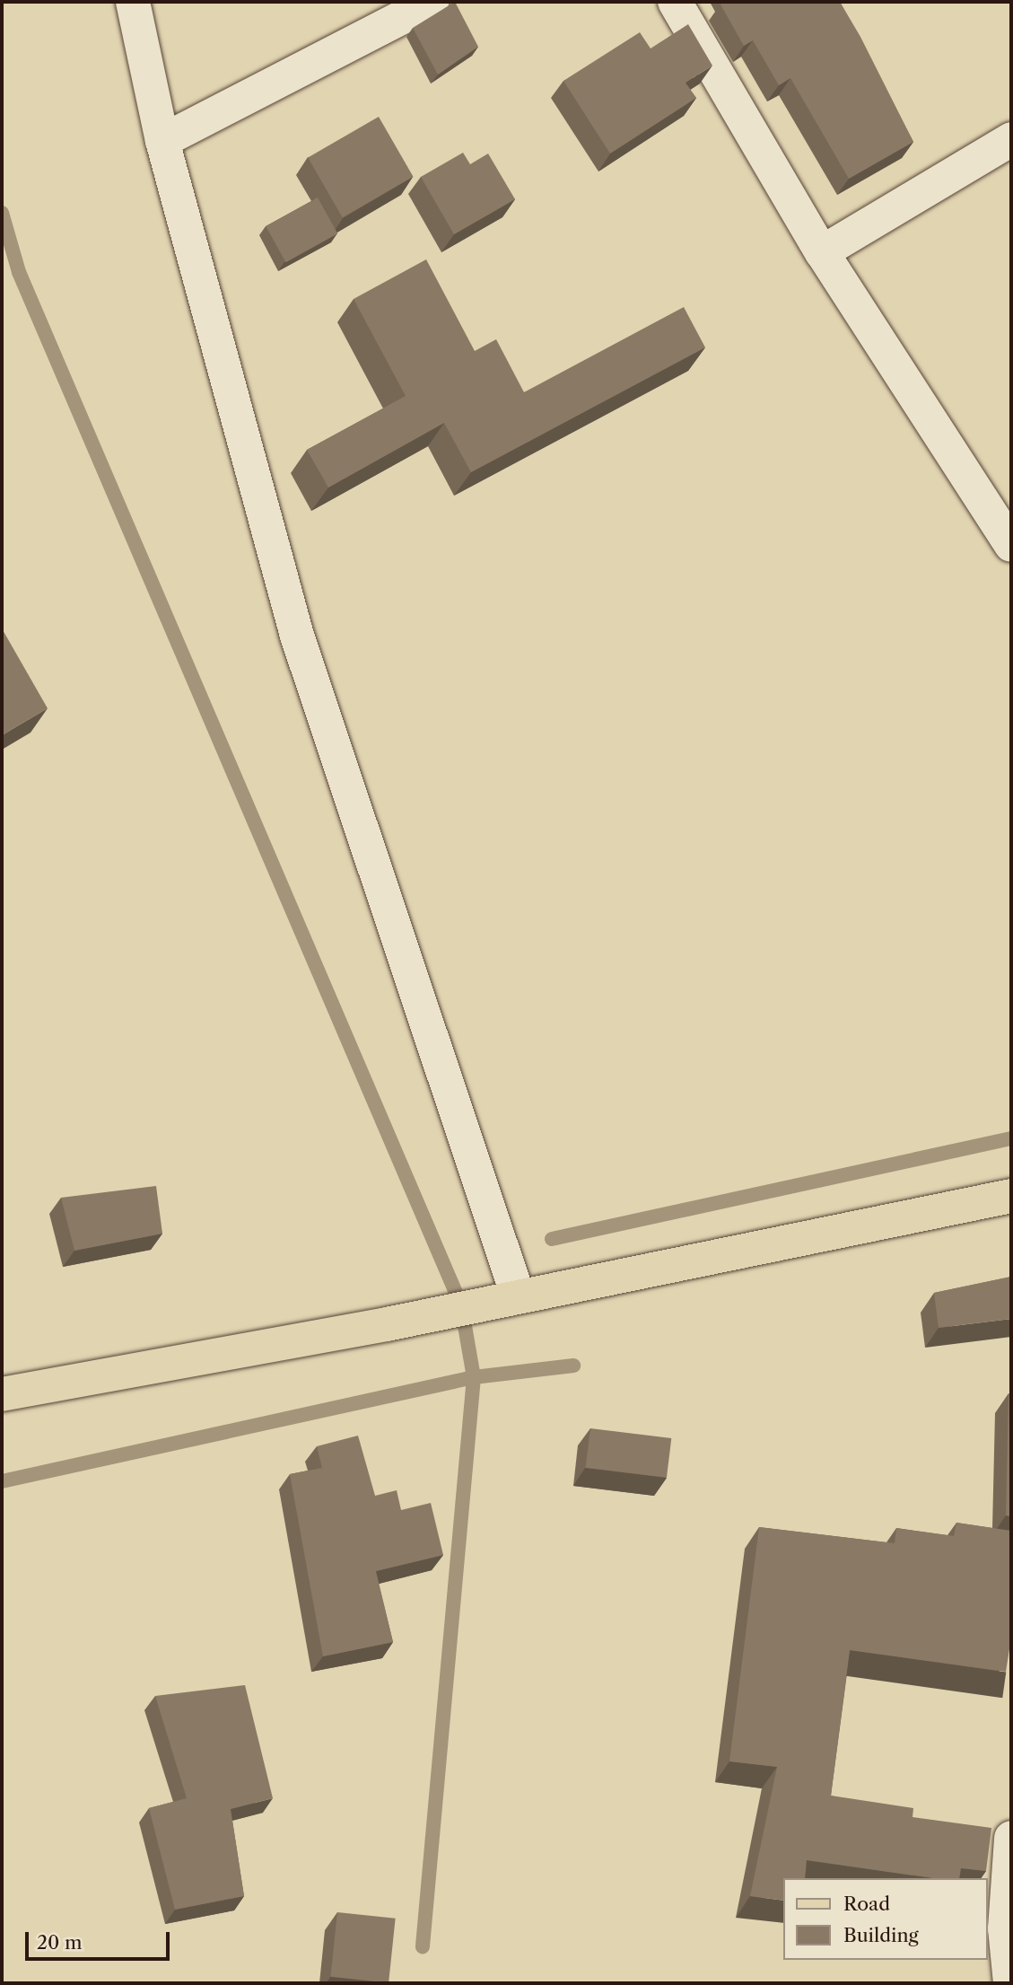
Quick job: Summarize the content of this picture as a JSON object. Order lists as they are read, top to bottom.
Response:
{
  "legend": ["Road", "Building"],
  "scale_bar": "20 m"
}
